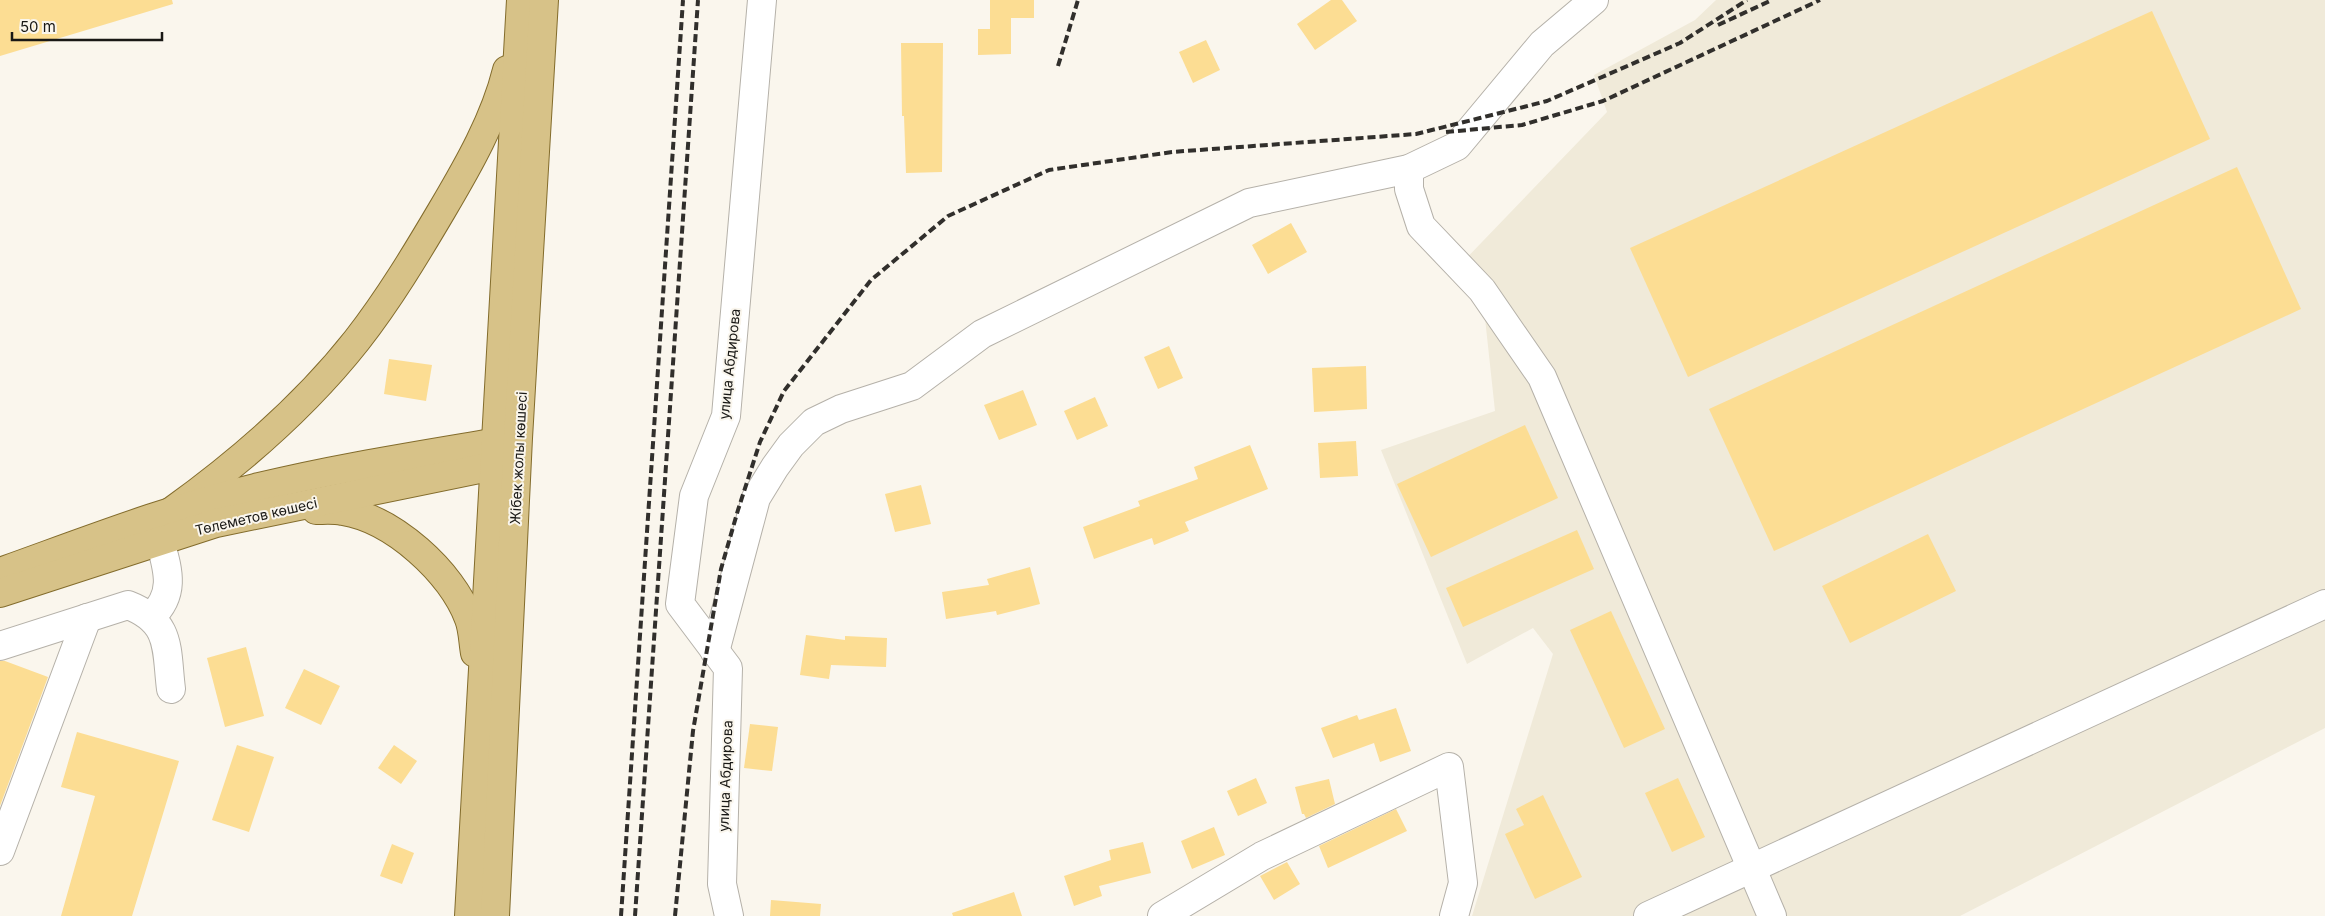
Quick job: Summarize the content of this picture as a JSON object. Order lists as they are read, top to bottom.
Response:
{
  "streets": {
    "main road": ["Жібек жолы көшесі", "Төлеметов көшесі"],
    "street": ["улица Абдирова"]
  },
  "crossings": [
    ["Жібек жолы көшесі", "Төлеметов көшесі"]
  ],
  "scale_bar": "50 m"
}
